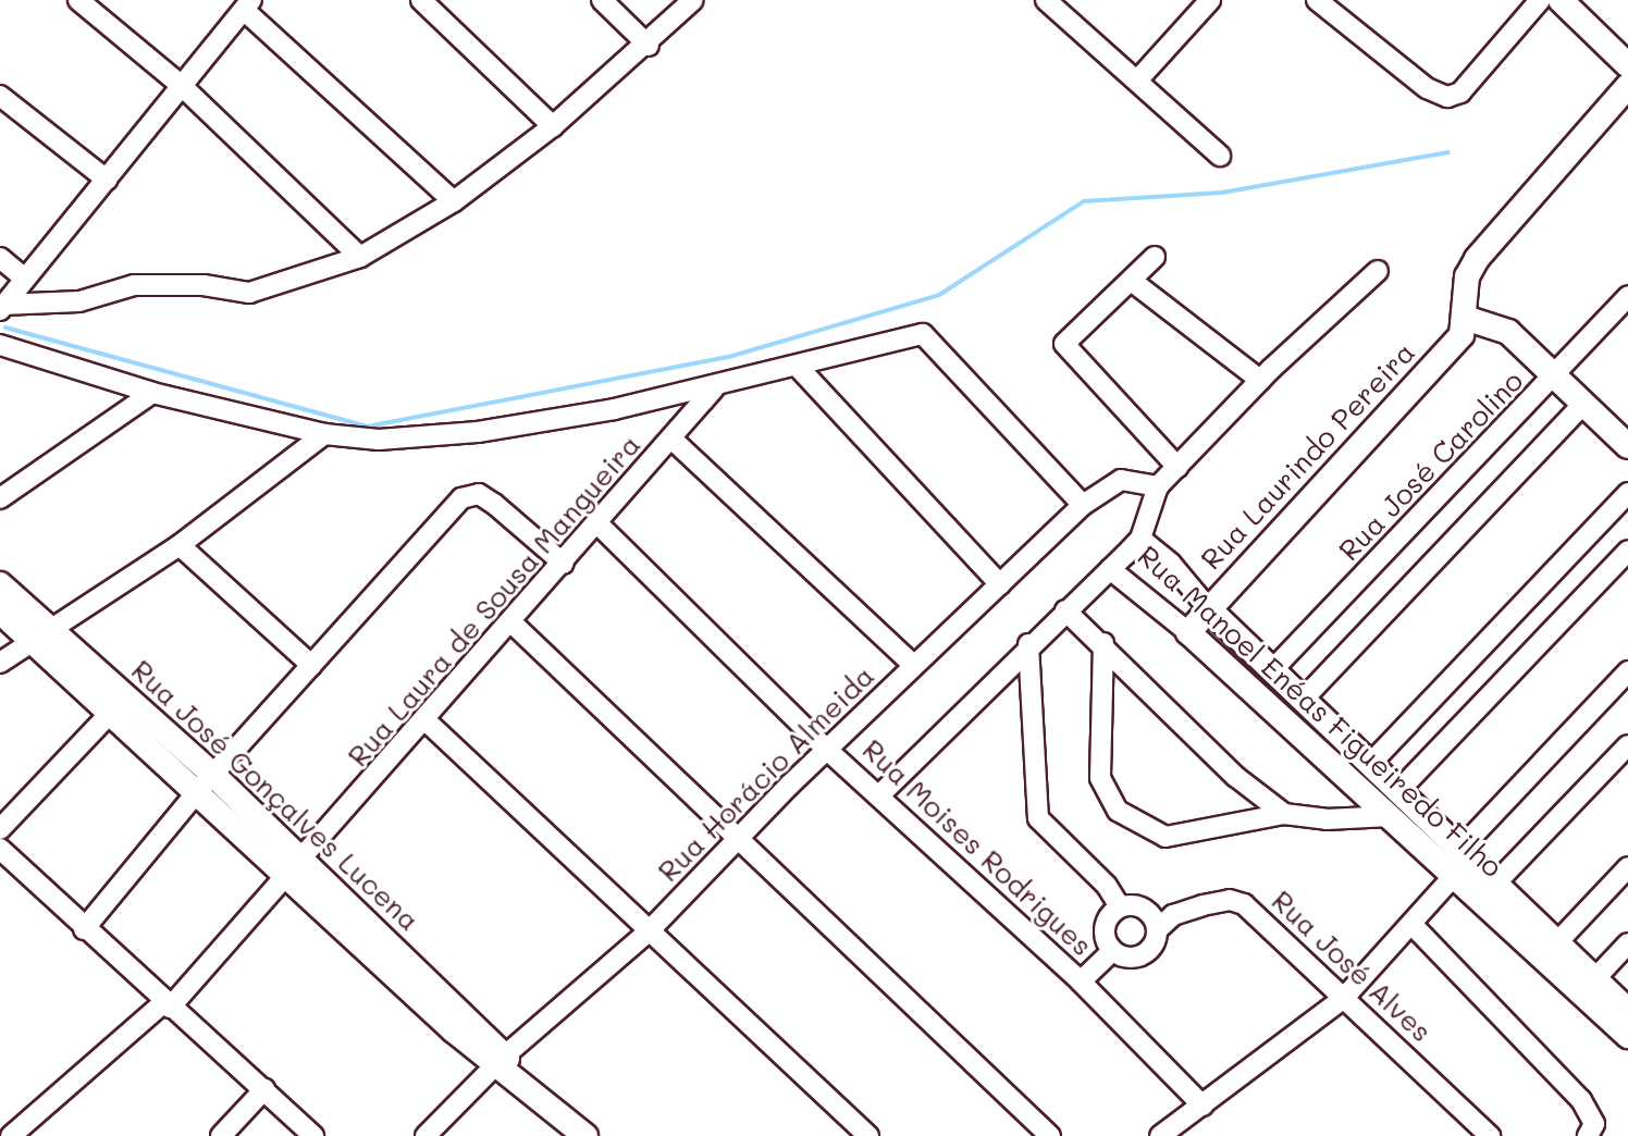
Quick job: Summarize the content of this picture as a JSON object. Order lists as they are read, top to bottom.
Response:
{
  "streets": {
    "street": [
      "Rua Laurindo Pereira",
      "Rua José Carolino",
      "Rua Laura de Sousa Mangueira",
      "Rua Manoel Enéas Figueiredo Filho",
      "Rua Horácio Almeida",
      "Rua José Gonçalves Lucena",
      "Rua Moises Rodrigues",
      "Rua José Alves"
    ]
  },
  "crossings": [
    ["Rua Laurindo Pereira", "Rua Manoel Enéas Figueiredo Filho"],
    ["Rua José Carolino", "Rua Manoel Enéas Figueiredo Filho"],
    ["Rua Laura de Sousa Mangueira", "Rua José Gonçalves Lucena"],
    ["Rua Laura de Sousa Mangueira", "Rua Moises Rodrigues"],
    ["Rua Horácio Almeida", "Rua José Gonçalves Lucena"],
    ["Rua Horácio Almeida", "Rua Moises Rodrigues"]
  ]
}
